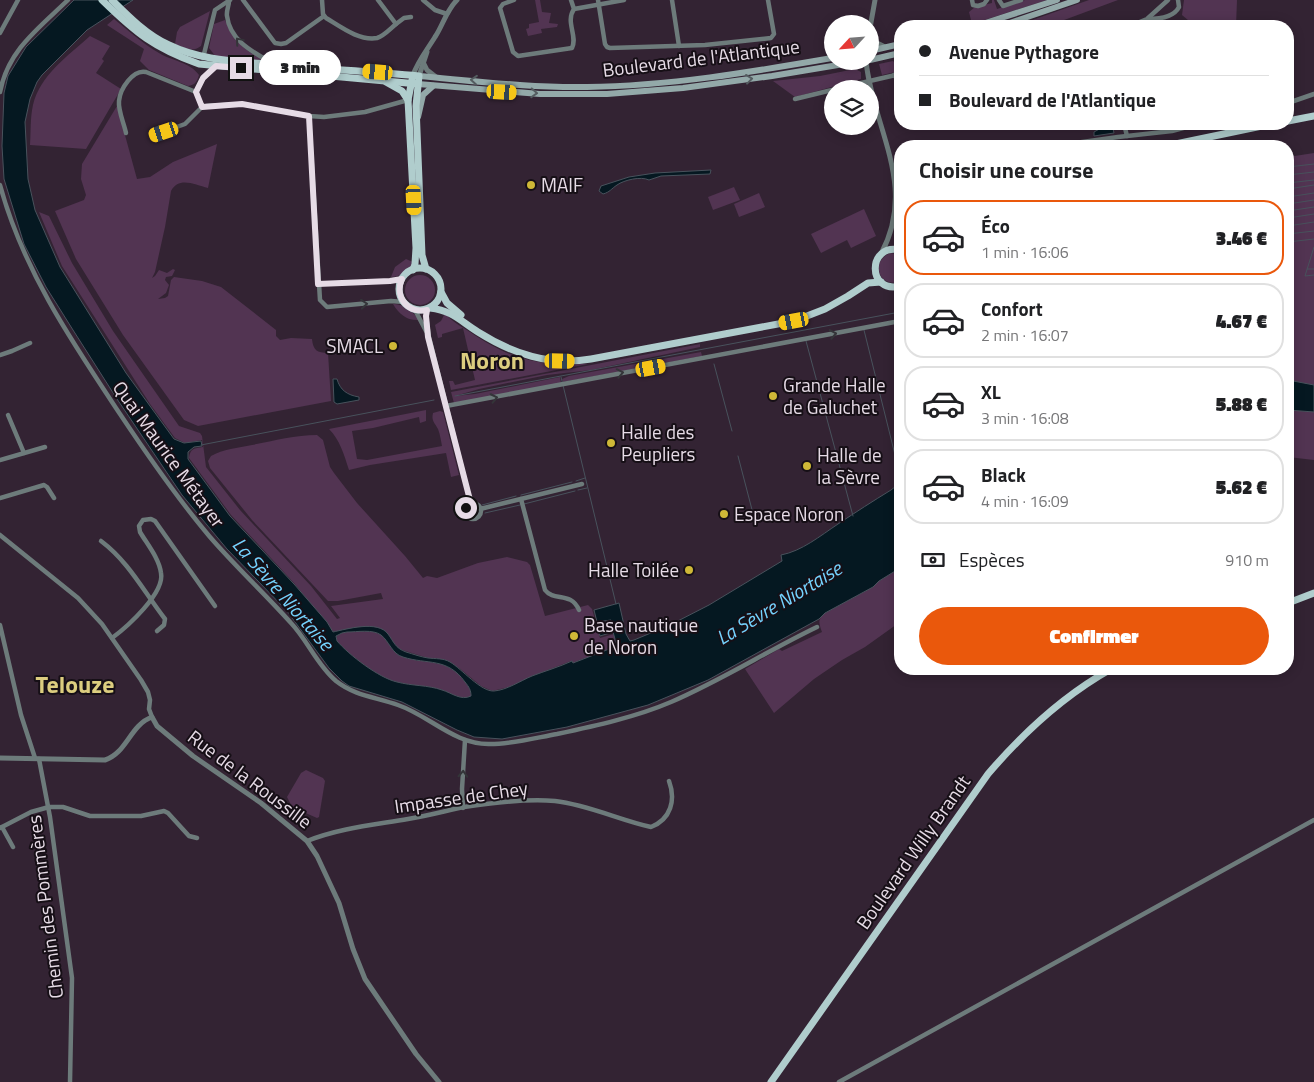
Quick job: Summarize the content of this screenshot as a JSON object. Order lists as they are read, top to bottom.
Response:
{
  "streets": {
    "main road": ["Boulevard de l'Atlantique", "Boulevard Willy Brandt"],
    "street": [
      "Quai Maurice Métayer",
      "Rue de la Roussille",
      "Impasse de Chey",
      "Chemin des Pommères"
    ]
  },
  "crossings": [
    ["Rue de la Roussille", "Impasse de Chey"]
  ],
  "districts": ["Noron", "Telouze"],
  "water": ["La Sèvre Niortaise"],
  "places": [
    "MAIF",
    "SMACL",
    "Grande Halle de Galuchet",
    "Halle des Peupliers",
    "Halle de la Sèvre",
    "Espace Noron",
    "Halle Toilée",
    "Base nautique de Noron"
  ],
  "north": "bottom left",
  "page": {
    "banner": ["Avenue Pythagore", "Boulevard de l'Atlantique"],
    "bubble": "3 min",
    "heading": "Choisir une course",
    "list": [
      {
        "name": "Éco",
        "note": "1 min · 16:06",
        "value": "3.46 €"
      },
      {
        "name": "Confort",
        "note": "2 min · 16:07",
        "value": "4.67 €"
      },
      {
        "name": "XL",
        "note": "3 min · 16:08",
        "value": "5.88 €"
      },
      {
        "name": "Black",
        "note": "4 min · 16:09",
        "value": "5.62 €"
      }
    ],
    "pay": ["Espèces", "910 m"],
    "buttons": "Confirmer"
  }
}
